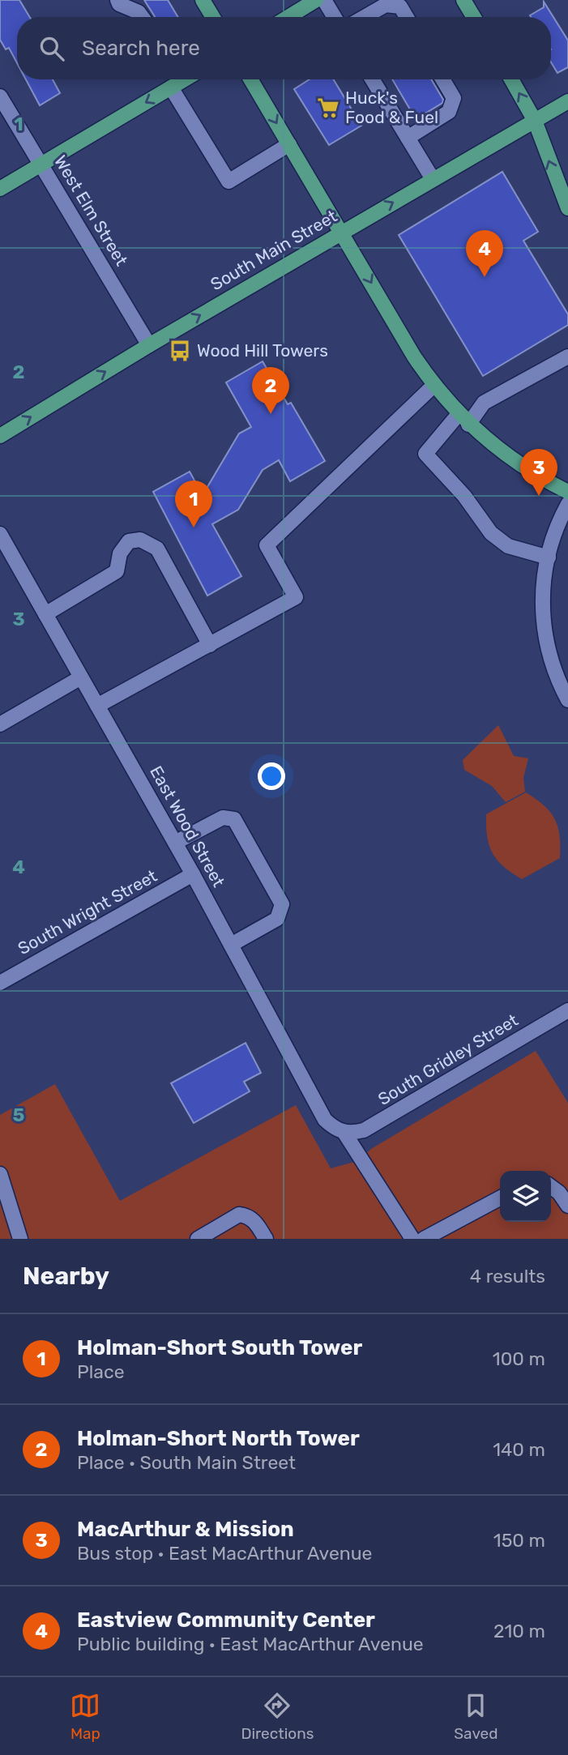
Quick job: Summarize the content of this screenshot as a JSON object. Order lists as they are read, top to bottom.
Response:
{
  "streets": {
    "main road": ["South Main Street"],
    "street": [
      "West Elm Street",
      "East Wood Street",
      "South Wright Street",
      "South Gridley Street"
    ]
  },
  "crossings": [
    ["West Elm Street", "South Main Street"],
    ["East Wood Street", "South Wright Street"],
    ["East Wood Street", "South Gridley Street"]
  ],
  "one_way": ["South Main Street"],
  "places": {
    "supermarket": ["Huck's Food & Fuel"],
    "bus stop": ["Wood Hill Towers"]
  },
  "page": {
    "search": "Search here",
    "pins": [
      "4",
      "2",
      "3",
      "1"
    ],
    "heading": ["Nearby", "4 results"],
    "list": [
      {
        "mark": "1",
        "name": "Holman-Short South Tower",
        "note": "Place",
        "value": "100 m"
      },
      {
        "mark": "2",
        "name": "Holman-Short North Tower",
        "note": "Place · South Main Street",
        "value": "140 m"
      },
      {
        "mark": "3",
        "name": "MacArthur & Mission",
        "note": "Bus stop · East MacArthur Avenue",
        "value": "150 m"
      },
      {
        "mark": "4",
        "name": "Eastview Community Center",
        "note": "Public building · East MacArthur Avenue",
        "value": "210 m"
      }
    ],
    "nav": ["Map", "Directions", "Saved"]
  },
  "grid": {
    "rows": [
      "1",
      "2",
      "3",
      "4",
      "5"
    ]
  }
}
